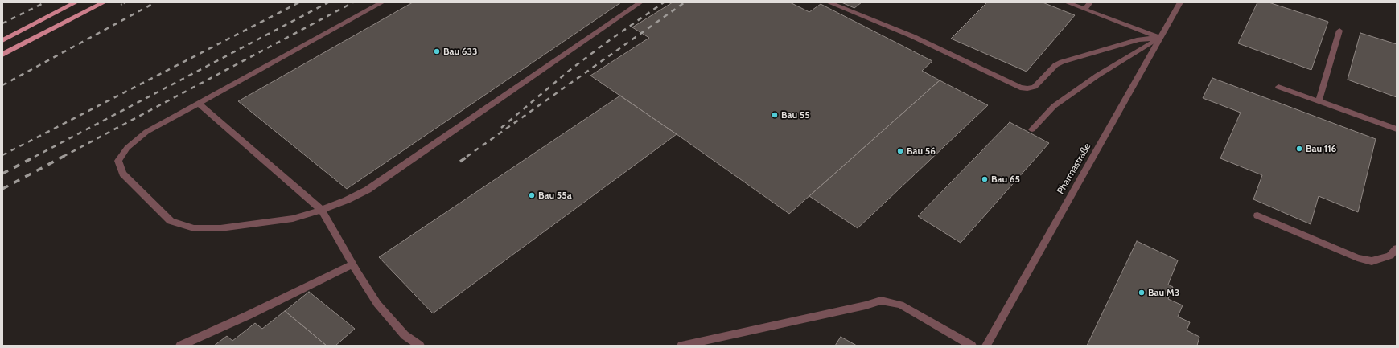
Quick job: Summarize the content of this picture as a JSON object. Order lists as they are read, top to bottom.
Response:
{
  "streets": {
    "street": ["Pharmastraße"]
  },
  "places": [
    "Bau 633",
    "Bau 55",
    "Bau 116",
    "Bau 56",
    "Bau 65",
    "Bau 55a",
    "Bau M3"
  ]
}
